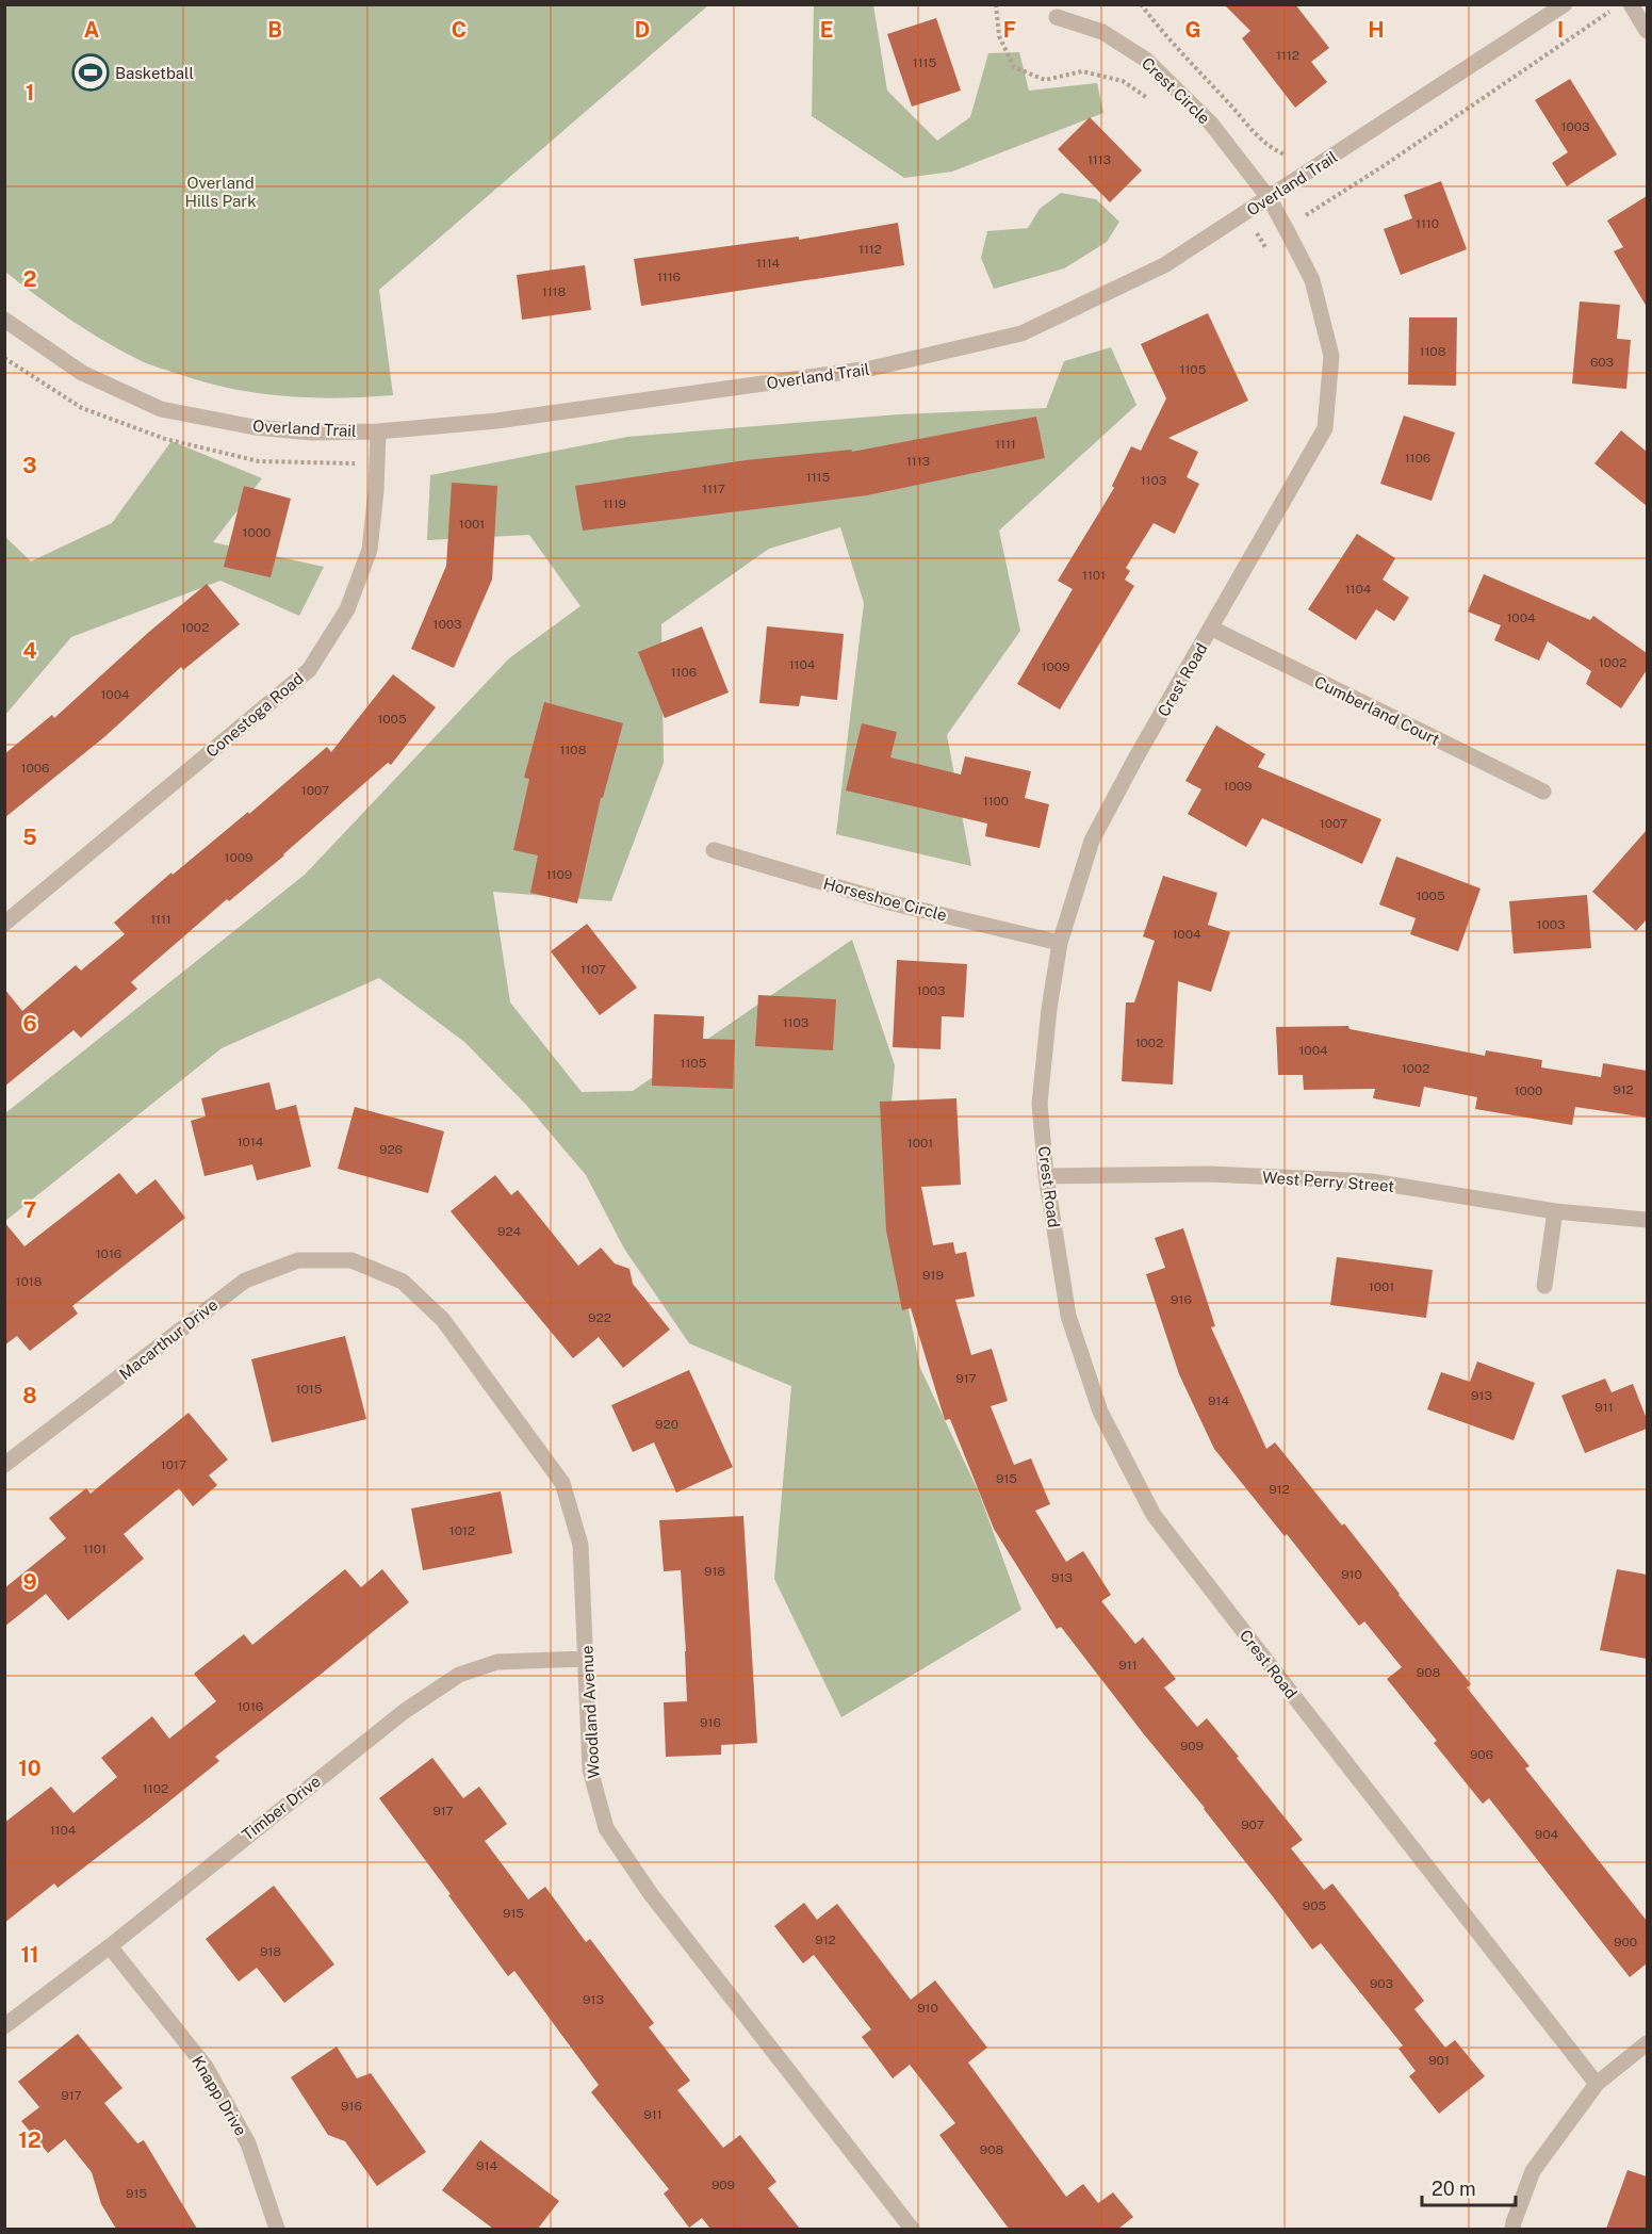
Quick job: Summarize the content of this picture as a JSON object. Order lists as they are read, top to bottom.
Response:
{
  "streets": {
    "street": [
      "Crest Circle",
      "Overland Trail",
      "Crest Road",
      "Cumberland Court",
      "Conestoga Road",
      "Horseshoe Circle",
      "West Perry Street",
      "Macarthur Drive",
      "Woodland Avenue",
      "Timber Drive",
      "Knapp Drive"
    ]
  },
  "crossings": [
    ["Crest Circle", "Overland Trail"],
    ["Crest Circle", "Crest Road"],
    ["Overland Trail", "Crest Road"],
    ["Overland Trail", "Conestoga Road"],
    ["Crest Road", "Cumberland Court"],
    ["Crest Road", "Horseshoe Circle"],
    ["Crest Road", "West Perry Street"],
    ["Macarthur Drive", "Woodland Avenue"],
    ["Woodland Avenue", "Timber Drive"],
    ["Timber Drive", "Knapp Drive"]
  ],
  "parks": ["Overland Hills Park"],
  "places": {
    "sports": ["Basketball"]
  },
  "house_numbers": [
    "1112",
    "1115",
    "1003",
    "1113",
    "1110",
    "1112",
    "1114",
    "1116",
    "1118",
    "1108",
    "603",
    "1105",
    "1111",
    "1106",
    "1113",
    "1115",
    "1103",
    "1117",
    "1119",
    "1001",
    "1000",
    "1101",
    "1104",
    "1004",
    "1003",
    "1002",
    "1002",
    "1104",
    "1009",
    "1106",
    "1004",
    "1005",
    "1108",
    "1006",
    "1009",
    "1007",
    "1100",
    "1007",
    "1009",
    "1109",
    "1005",
    "1111",
    "1003",
    "1004",
    "1107",
    "1003",
    "1103",
    "1002",
    "1004",
    "1105",
    "1002",
    "912",
    "1000",
    "1014",
    "1001",
    "926",
    "924",
    "1016",
    "919",
    "1018",
    "1001",
    "916",
    "922",
    "917",
    "1015",
    "913",
    "914",
    "911",
    "920",
    "1017",
    "915",
    "912",
    "1012",
    "1101",
    "918",
    "910",
    "913",
    "911",
    "908",
    "1016",
    "916",
    "909",
    "906",
    "1102",
    "917",
    "907",
    "1104",
    "904",
    "905",
    "915",
    "912",
    "900",
    "918",
    "903",
    "913",
    "910",
    "901",
    "917",
    "916",
    "911",
    "908",
    "914",
    "909",
    "915"
  ],
  "scale_bar": "20 m",
  "grid": {
    "columns": [
      "A",
      "B",
      "C",
      "D",
      "E",
      "F",
      "G",
      "H",
      "I"
    ],
    "rows": [
      "1",
      "2",
      "3",
      "4",
      "5",
      "6",
      "7",
      "8",
      "9",
      "10",
      "11",
      "12"
    ]
  }
}
